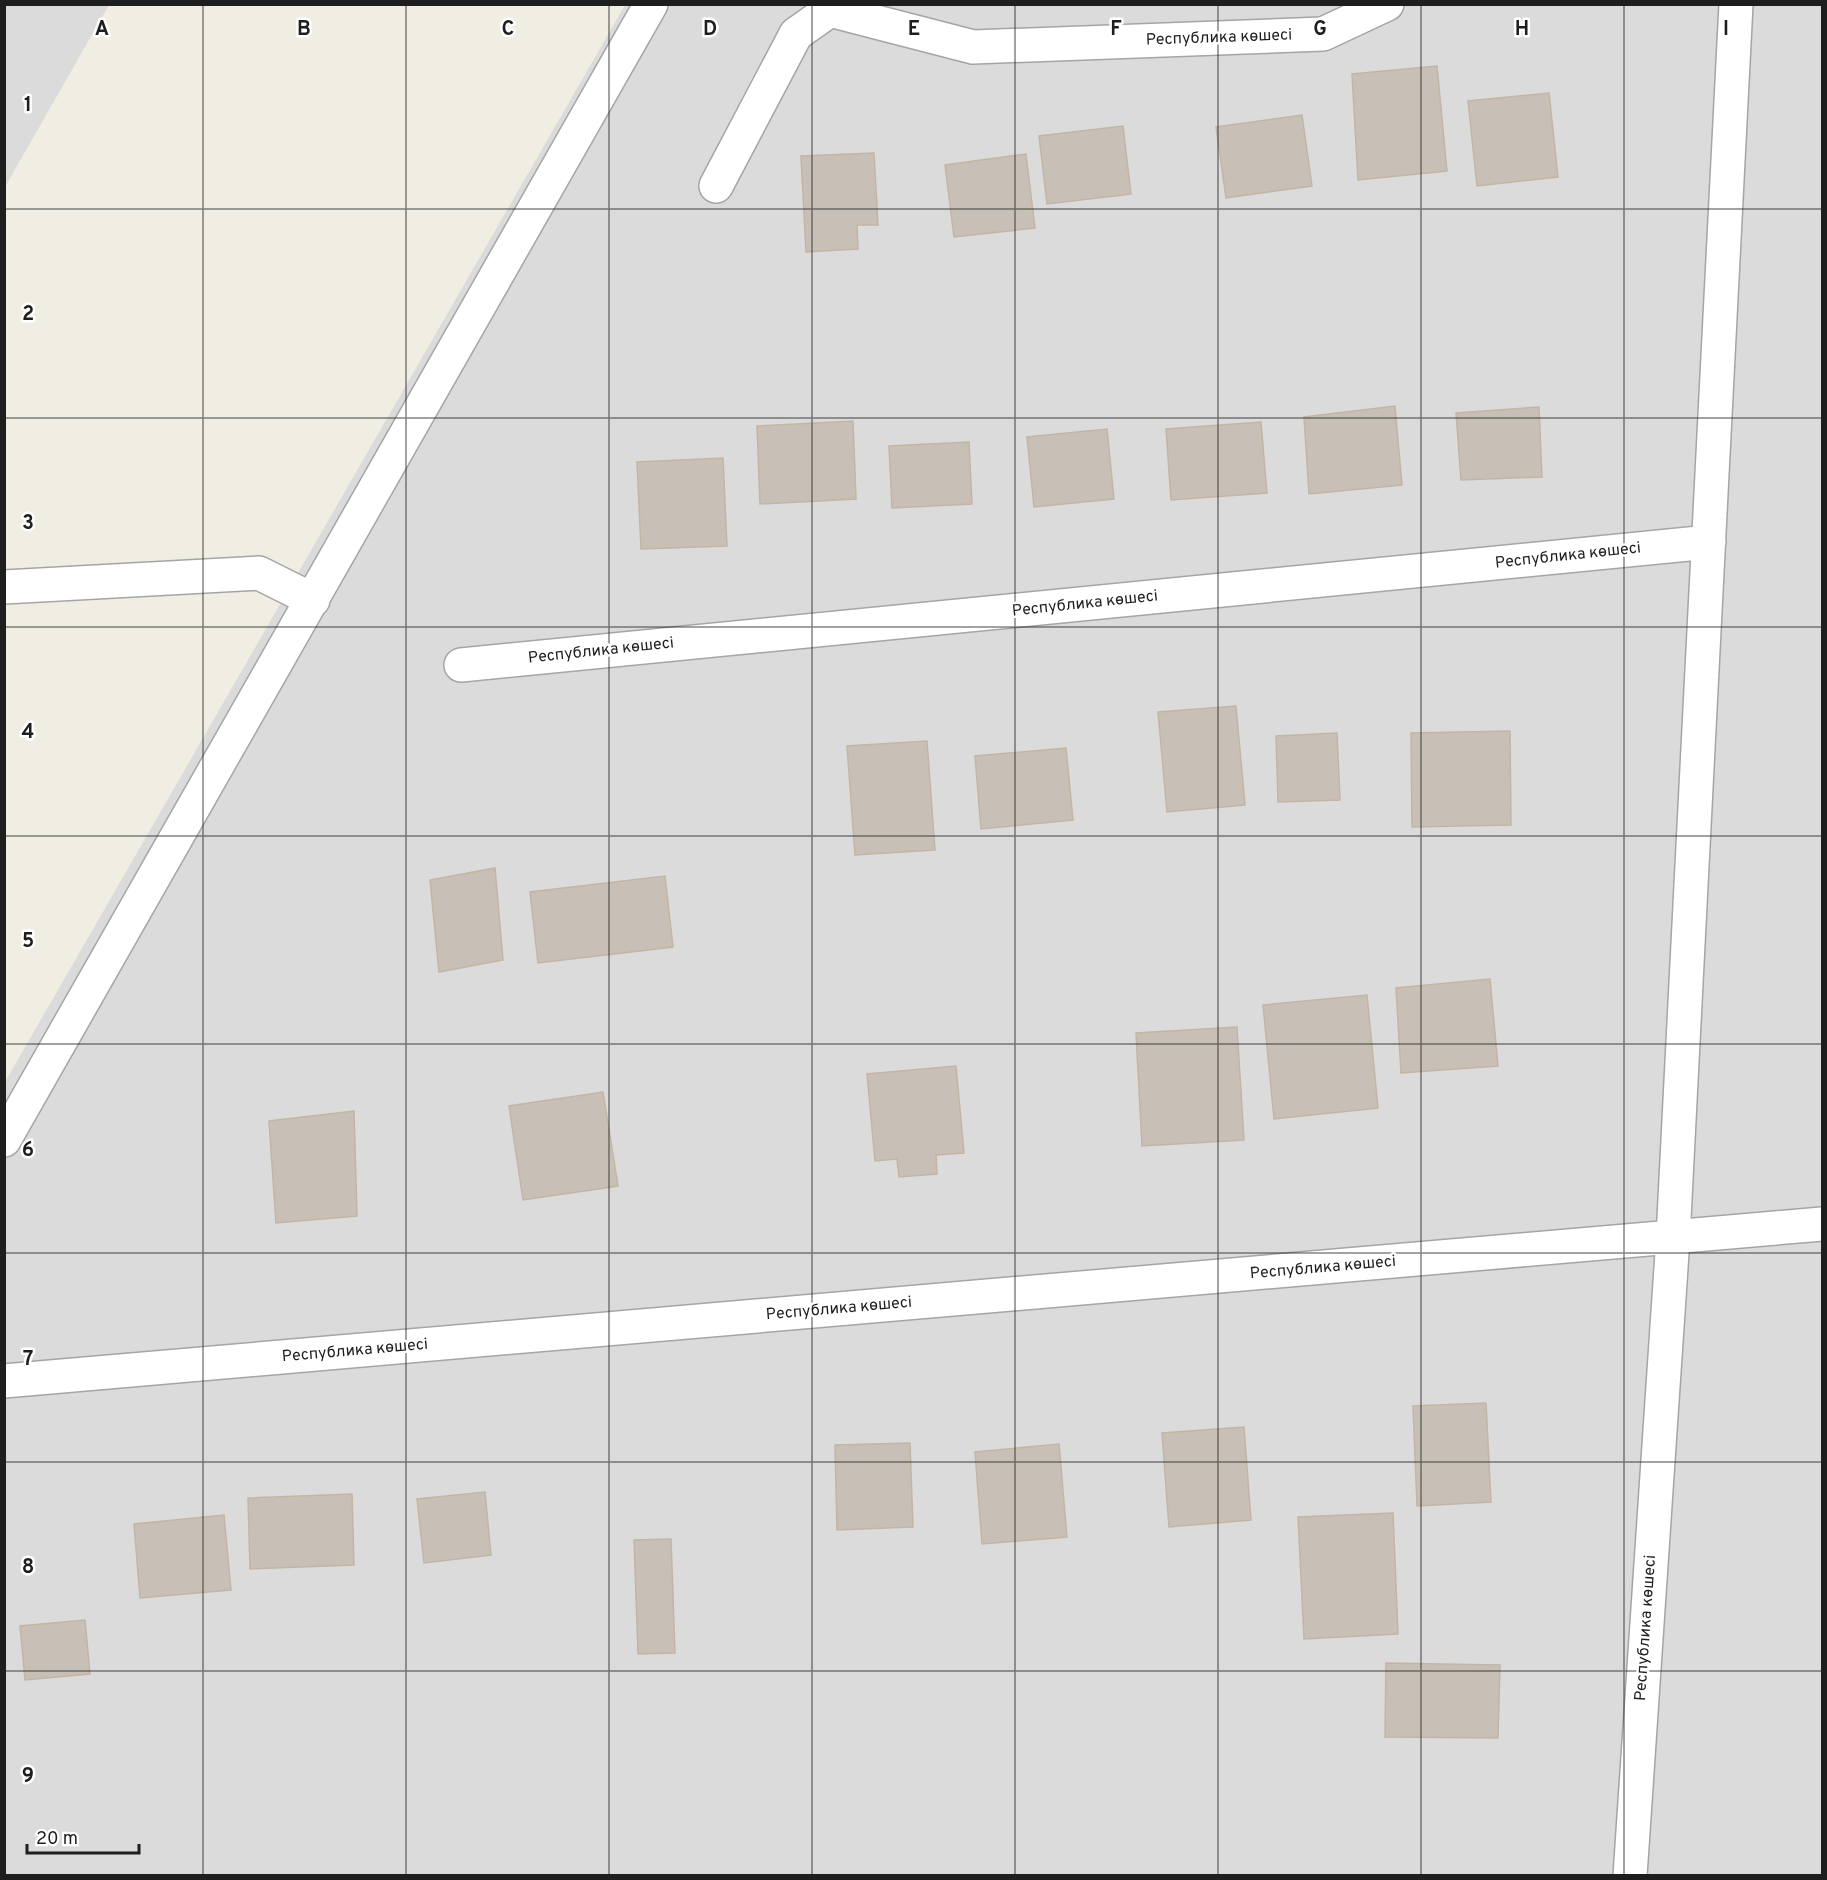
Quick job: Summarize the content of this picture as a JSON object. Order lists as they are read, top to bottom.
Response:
{
  "streets": {
    "street": ["Республика көшесі"]
  },
  "scale_bar": "20 m",
  "grid": {
    "columns": [
      "A",
      "B",
      "C",
      "D",
      "E",
      "F",
      "G",
      "H",
      "I"
    ],
    "rows": [
      "1",
      "2",
      "3",
      "4",
      "5",
      "6",
      "7",
      "8",
      "9"
    ]
  }
}
